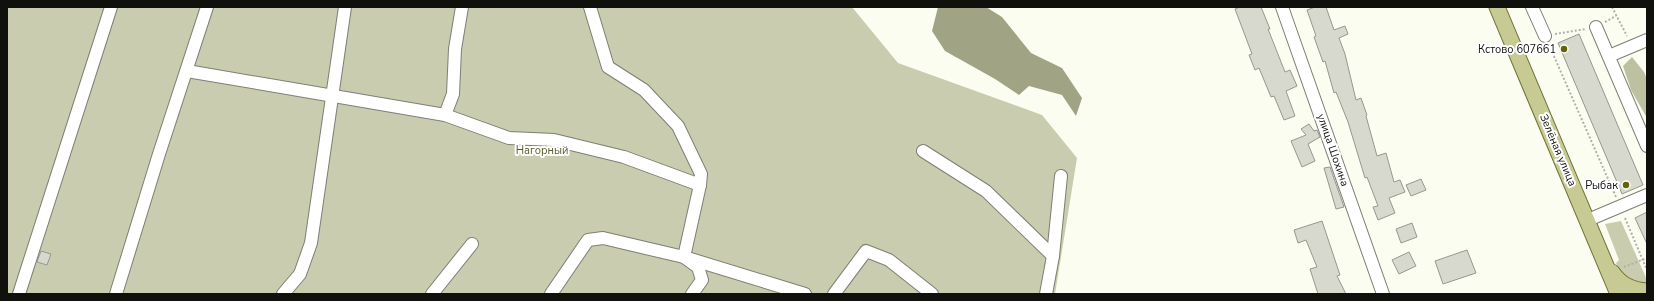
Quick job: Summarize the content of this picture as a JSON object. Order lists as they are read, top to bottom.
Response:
{
  "streets": {
    "main road": ["Зелёная улица"],
    "street": ["улица Шохина"]
  },
  "parks": ["Нагорный"],
  "places": ["Кстово 607661", "Рыбак"]
}
